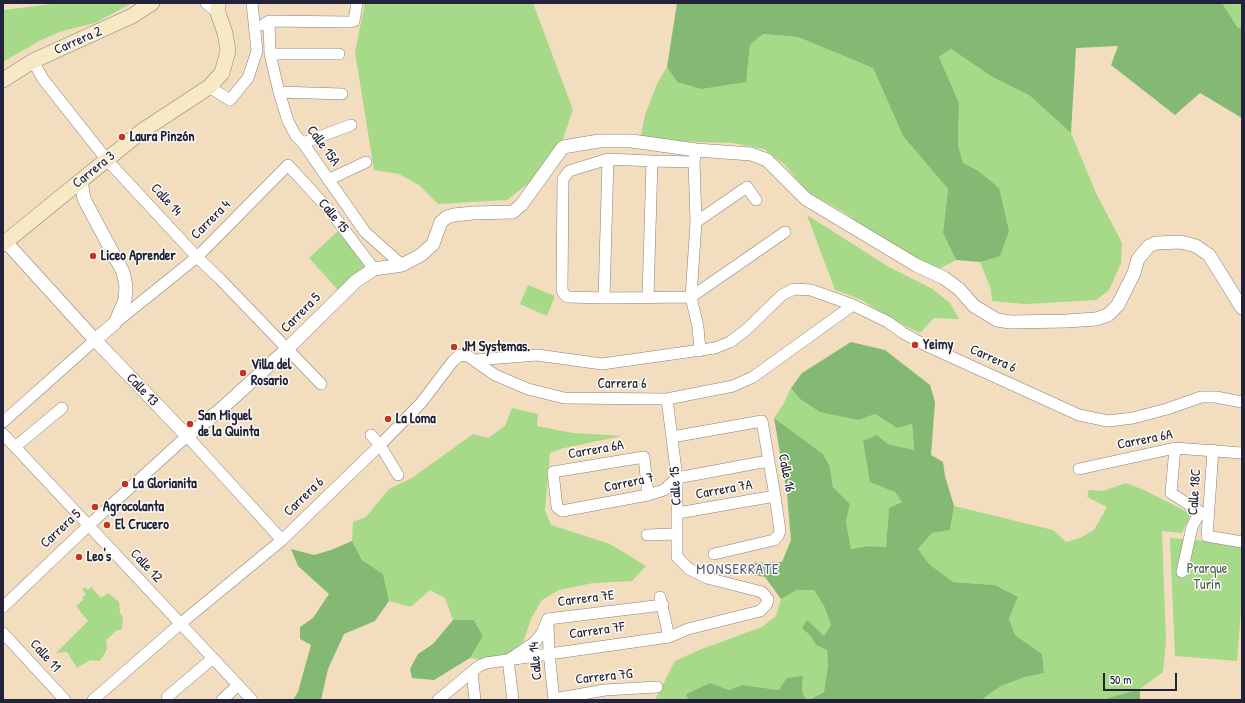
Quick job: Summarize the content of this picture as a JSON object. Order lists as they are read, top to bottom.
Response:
{
  "streets": {
    "main road": ["Carrera 2", "Carrera 3"],
    "street": [
      "Calle 15A",
      "Calle 14",
      "Calle 15",
      "Carrera 4",
      "Carrera 5",
      "Carrera 6",
      "Calle 13",
      "Carrera 6A",
      "Calle 16",
      "Carrera 7",
      "Carrera 7A",
      "Calle 18C",
      "Calle 12",
      "Carrera 7E",
      "Carrera 7F",
      "Calle 11",
      "Carrera 7G"
    ]
  },
  "crossings": [
    ["Carrera 2", "Calle 14"],
    ["Carrera 3", "Calle 14"],
    ["Carrera 3", "Carrera 4"],
    ["Carrera 3", "Calle 13"],
    ["Calle 14", "Carrera 4"],
    ["Calle 14", "Carrera 5"],
    ["Calle 14", "Carrera 7E"],
    ["Calle 14", "Carrera 7F"],
    ["Calle 14", "Carrera 7G"],
    ["Calle 15", "Carrera 4"],
    ["Calle 15", "Carrera 5"],
    ["Calle 15", "Carrera 6"],
    ["Calle 15", "Calle 16"],
    ["Calle 15", "Carrera 7"],
    ["Calle 15", "Carrera 7A"],
    ["Calle 15", "Carrera 7F"],
    ["Carrera 4", "Calle 13"],
    ["Carrera 5", "Calle 13"],
    ["Carrera 5", "Calle 12"],
    ["Carrera 6", "Calle 13"],
    ["Carrera 6", "Calle 12"],
    ["Carrera 6A", "Carrera 7"],
    ["Carrera 6A", "Calle 18C"],
    ["Calle 16", "Carrera 7"],
    ["Calle 16", "Carrera 7A"],
    ["Carrera 7E", "Carrera 7F"]
  ],
  "districts": ["MONSERRATE"],
  "parks": ["Prarque Turín"],
  "places": [
    "Laura Pinzón",
    "Liceo Aprender",
    "Yeimy",
    "JM Systemas.",
    "Villa del Rosario",
    "La Loma",
    "San Miguel de la Quinta",
    "La Glorianita",
    "Agrocolanta",
    "El Crucero",
    "Leo's"
  ],
  "scale_bar": "50 m"
}
